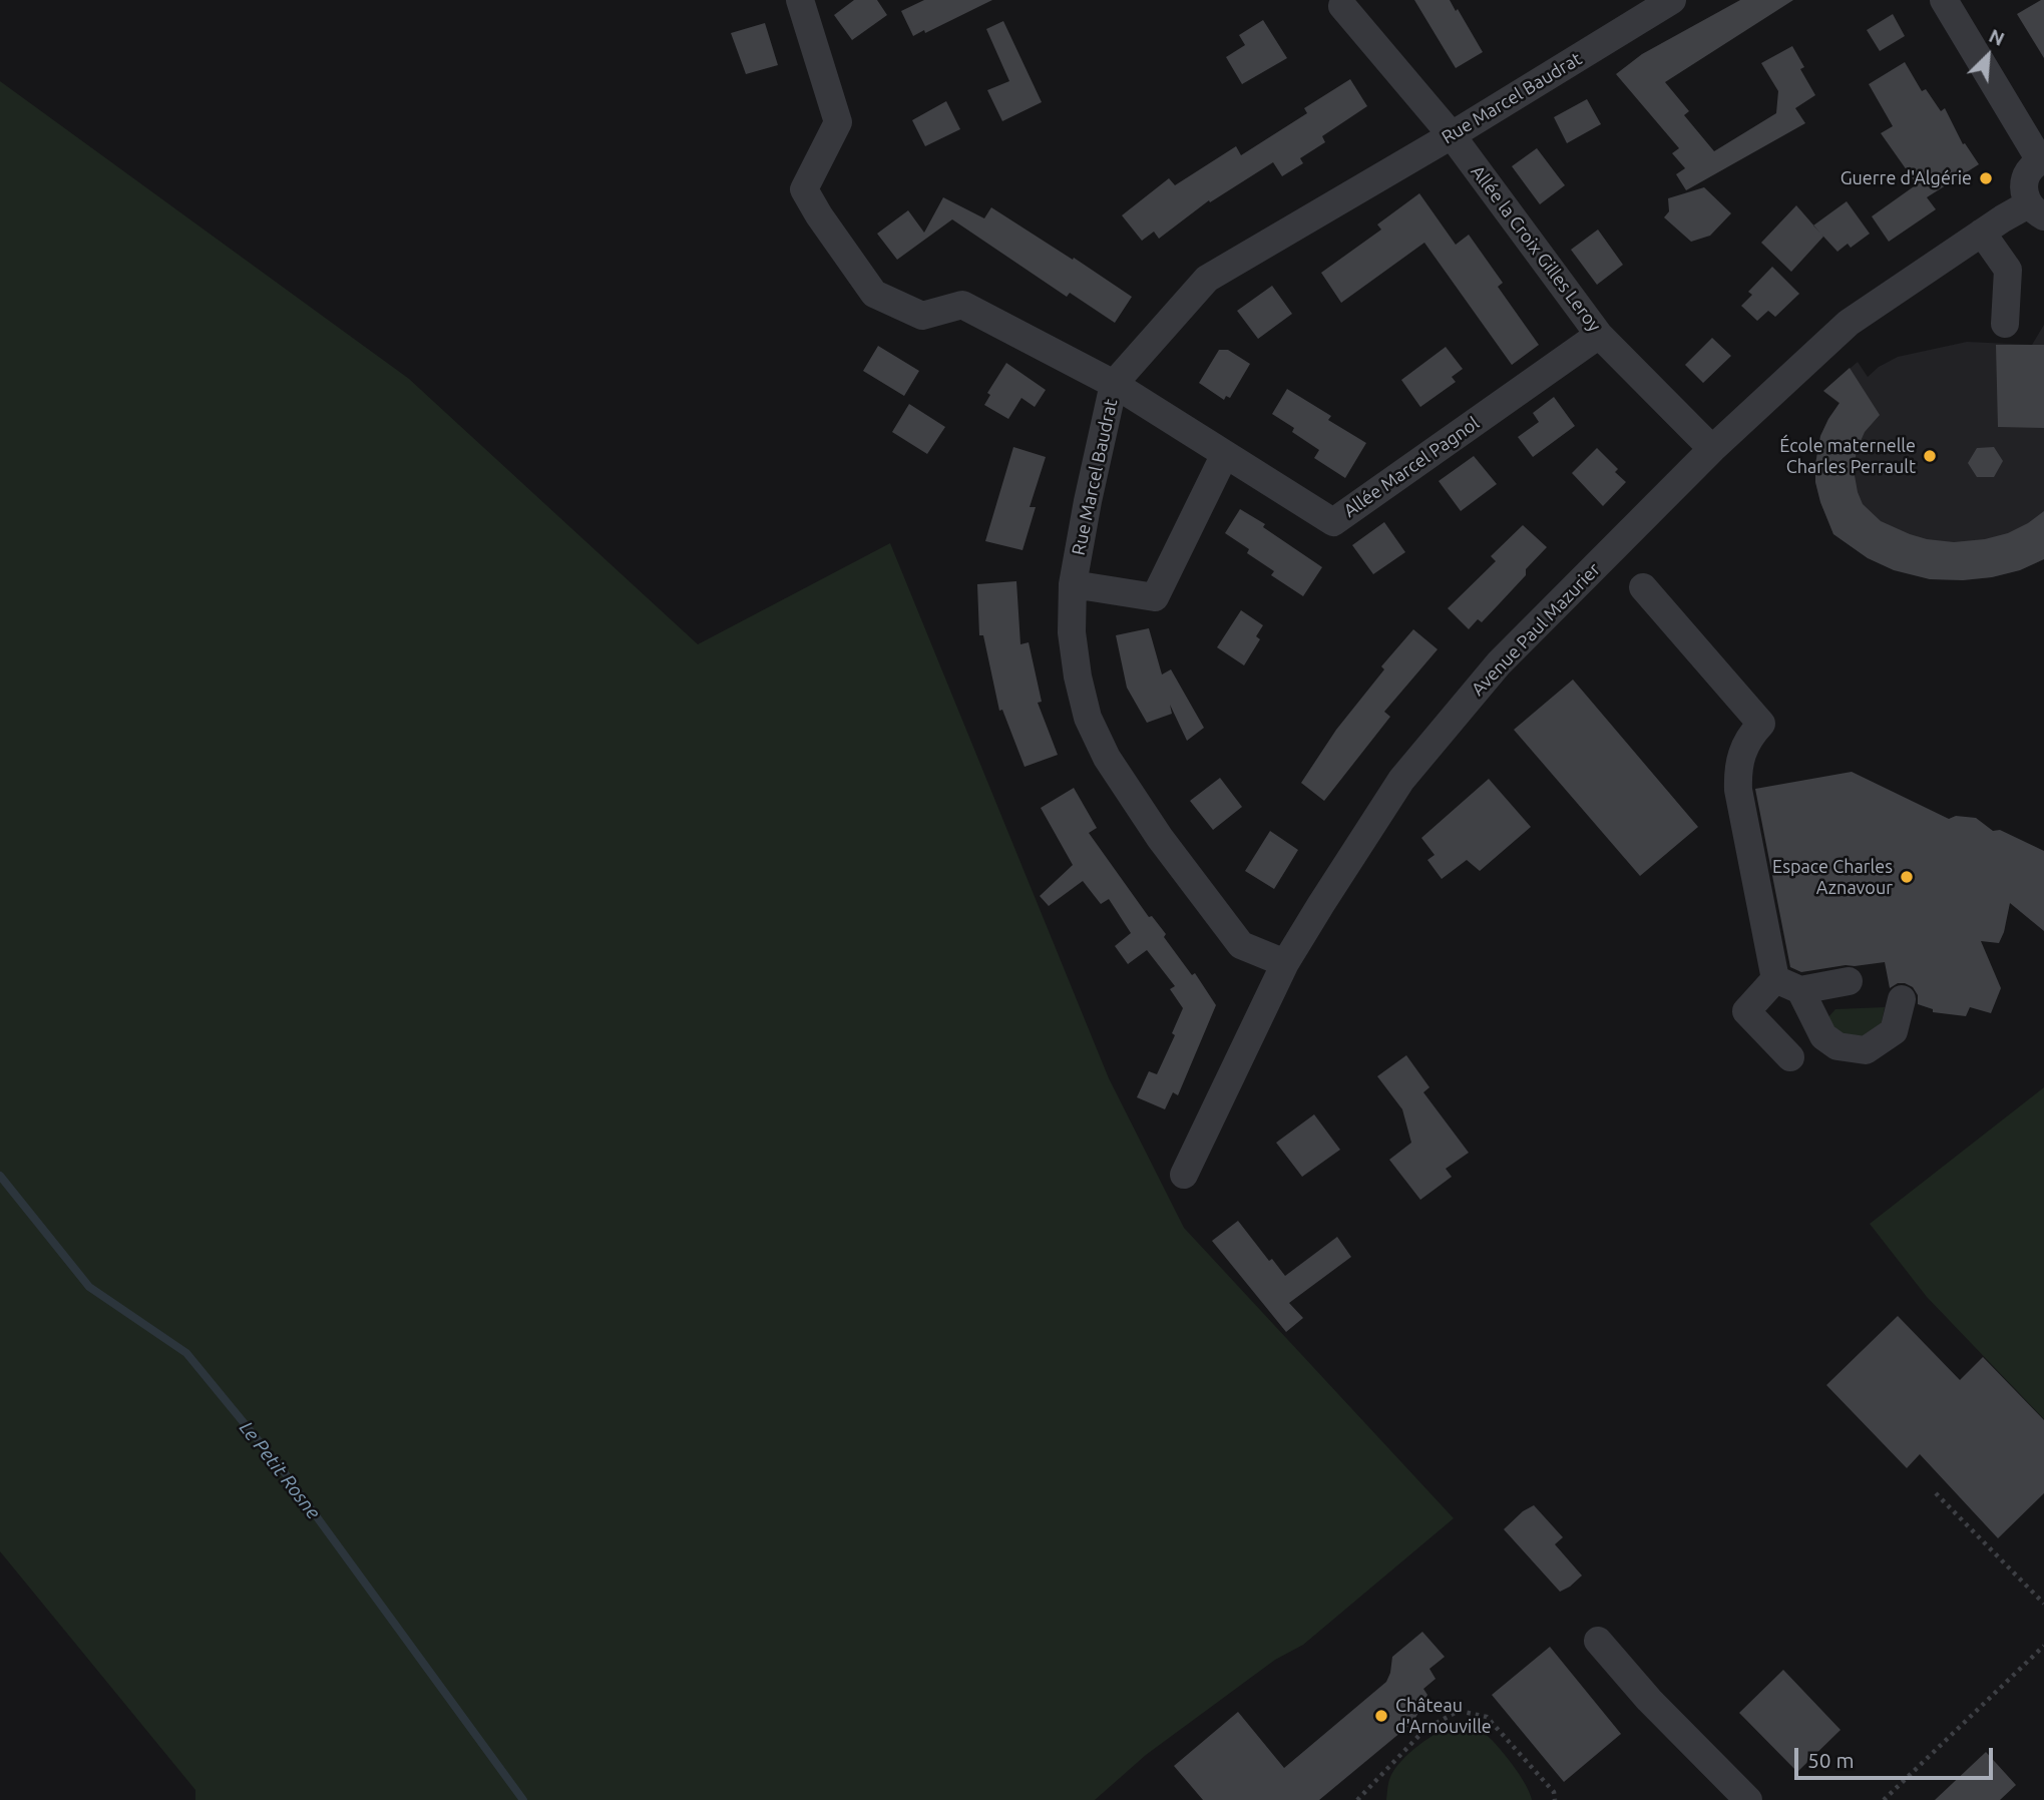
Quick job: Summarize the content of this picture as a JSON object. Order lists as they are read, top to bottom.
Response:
{
  "streets": {
    "street": [
      "Rue Marcel Baudrat",
      "Allée la Croix Gilles Leroy",
      "Allée Marcel Pagnol",
      "Avenue Paul Mazurier"
    ]
  },
  "crossings": [
    ["Rue Marcel Baudrat", "Allée la Croix Gilles Leroy"],
    ["Rue Marcel Baudrat", "Allée Marcel Pagnol"],
    ["Rue Marcel Baudrat", "Avenue Paul Mazurier"],
    ["Allée la Croix Gilles Leroy", "Allée Marcel Pagnol"],
    ["Allée la Croix Gilles Leroy", "Avenue Paul Mazurier"]
  ],
  "water": ["Le Petit Rosne"],
  "places": [
    "Guerre d'Algérie",
    "École maternelle Charles Perrault",
    "Espace Charles Aznavour",
    "Château d'Arnouville"
  ],
  "scale_bar": "50 m",
  "north": "top right"
}
